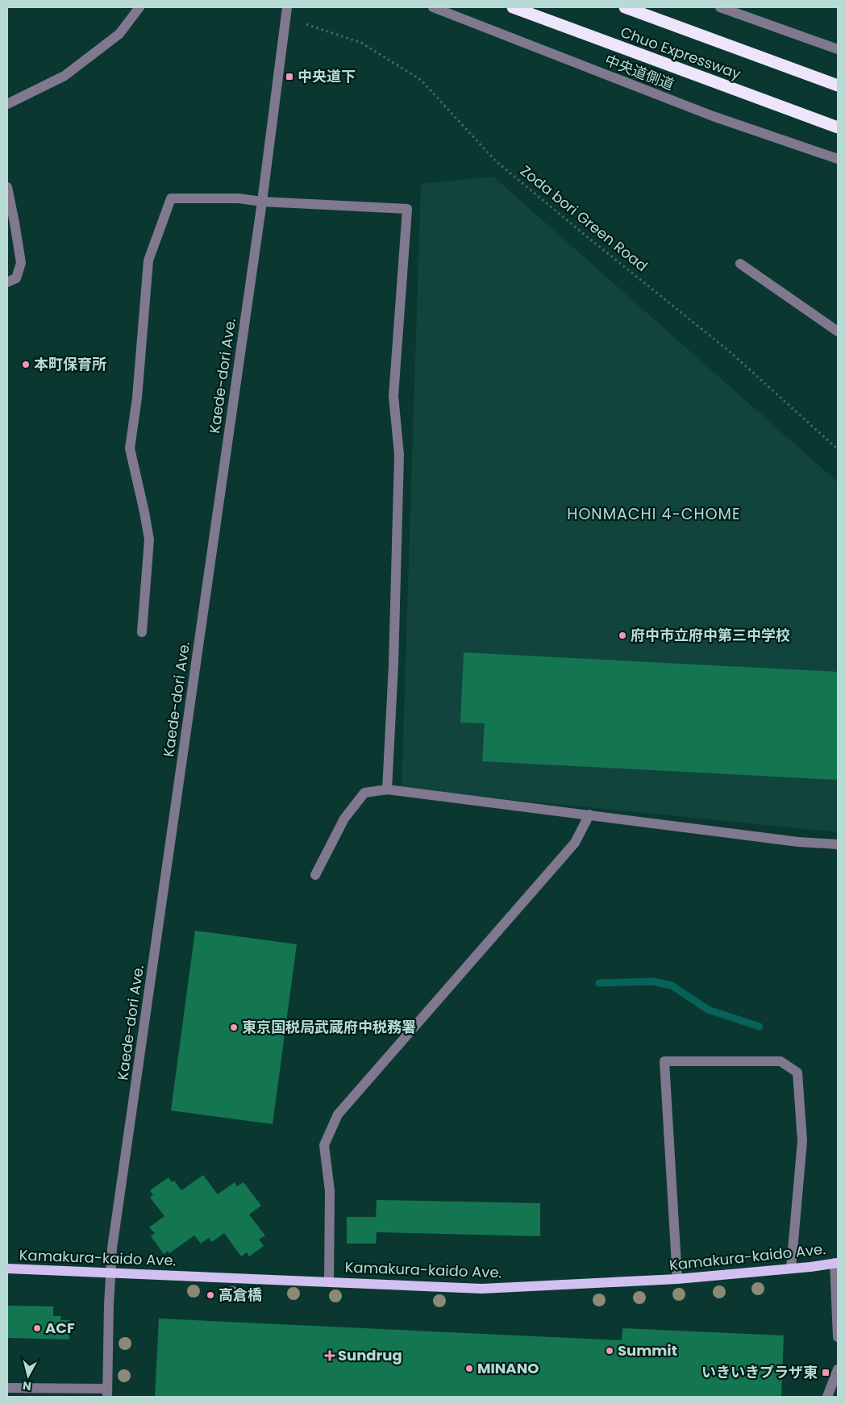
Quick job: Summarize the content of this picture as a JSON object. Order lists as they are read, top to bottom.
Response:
{
  "streets": {
    "highway": ["Chuo Expressway"],
    "main road": ["Kamakura-kaido Ave."],
    "street": ["中央道側道", "Kaede-dori Ave."],
    "path": ["Zoda bori Green Road"]
  },
  "crossings": [
    ["Kaede-dori Ave.", "Kamakura-kaido Ave."]
  ],
  "districts": ["HONMACHI 4-CHOME"],
  "places": {
    "transit": ["中央道下", "いきいきプラザ東"],
    "other": [
      "本町保育所",
      "府中市立府中第三中学校",
      "東京国税局武蔵府中税務署",
      "高倉橋",
      "ACF",
      "Summit",
      "MINANO"
    ],
    "health": ["Sundrug"]
  },
  "north": "bottom"
}
